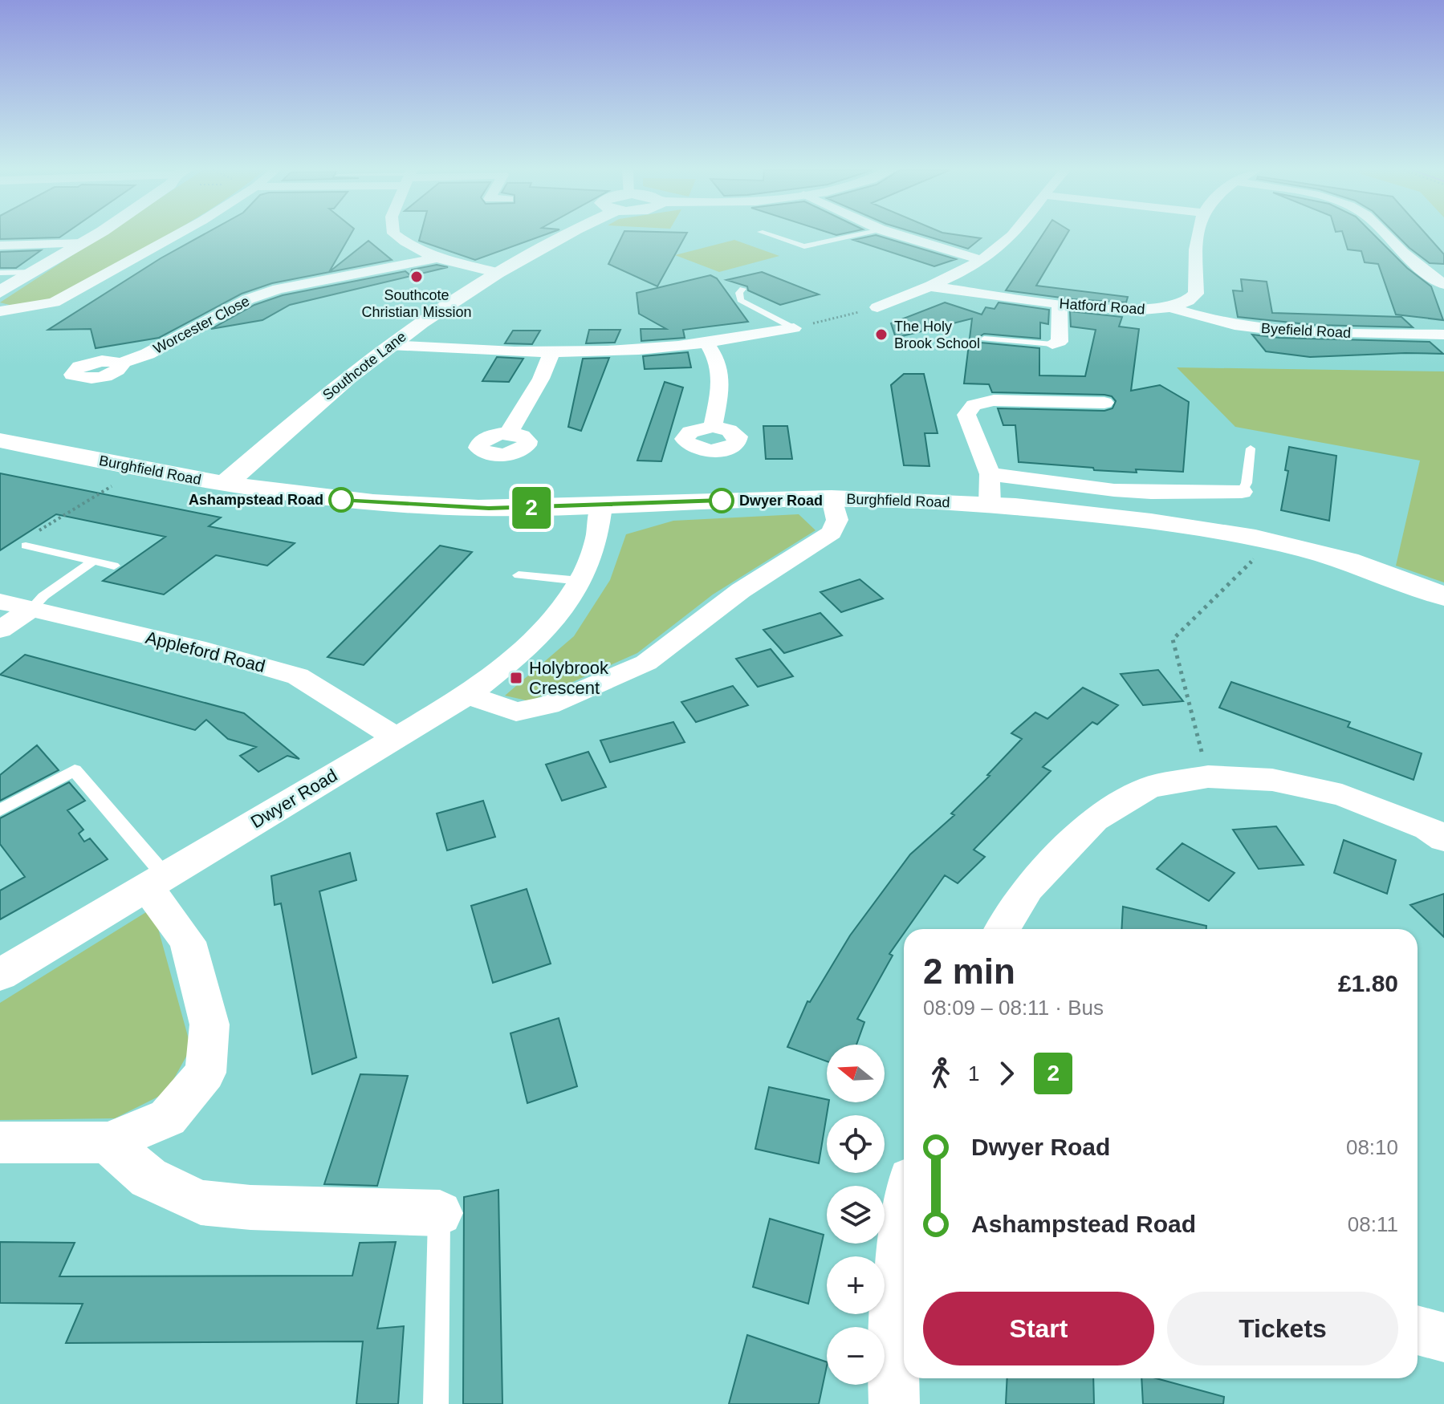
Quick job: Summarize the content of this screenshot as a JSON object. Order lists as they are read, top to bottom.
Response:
{
  "streets": {
    "street": [
      "Hatford Road",
      "Worcester Close",
      "Byefield Road",
      "Southcote Lane",
      "Burghfield Road",
      "Appleford Road",
      "Dwyer Road"
    ]
  },
  "crossings": [
    ["Hatford Road", "Byefield Road"],
    ["Southcote Lane", "Burghfield Road"],
    ["Burghfield Road", "Dwyer Road"],
    ["Appleford Road", "Dwyer Road"]
  ],
  "places": {
    "other": [
      "Southcote Christian Mission",
      "The Holy Brook School",
      "Ashampstead Road",
      "Dwyer Road"
    ],
    "transit": ["Holybrook Crescent"]
  },
  "lines": ["bus line 2"],
  "north": "left",
  "page": {
    "on_map": "2",
    "heading": ["2 min", "08:09 – 08:11 · Bus", "£1.80"],
    "legs": ["1", "2"],
    "map_buttons": ["+", "−"],
    "list": [
      {
        "name": "Dwyer Road",
        "value": "08:10"
      },
      {
        "name": "Ashampstead Road",
        "value": "08:11"
      }
    ],
    "buttons": ["Start", "Tickets"]
  }
}
